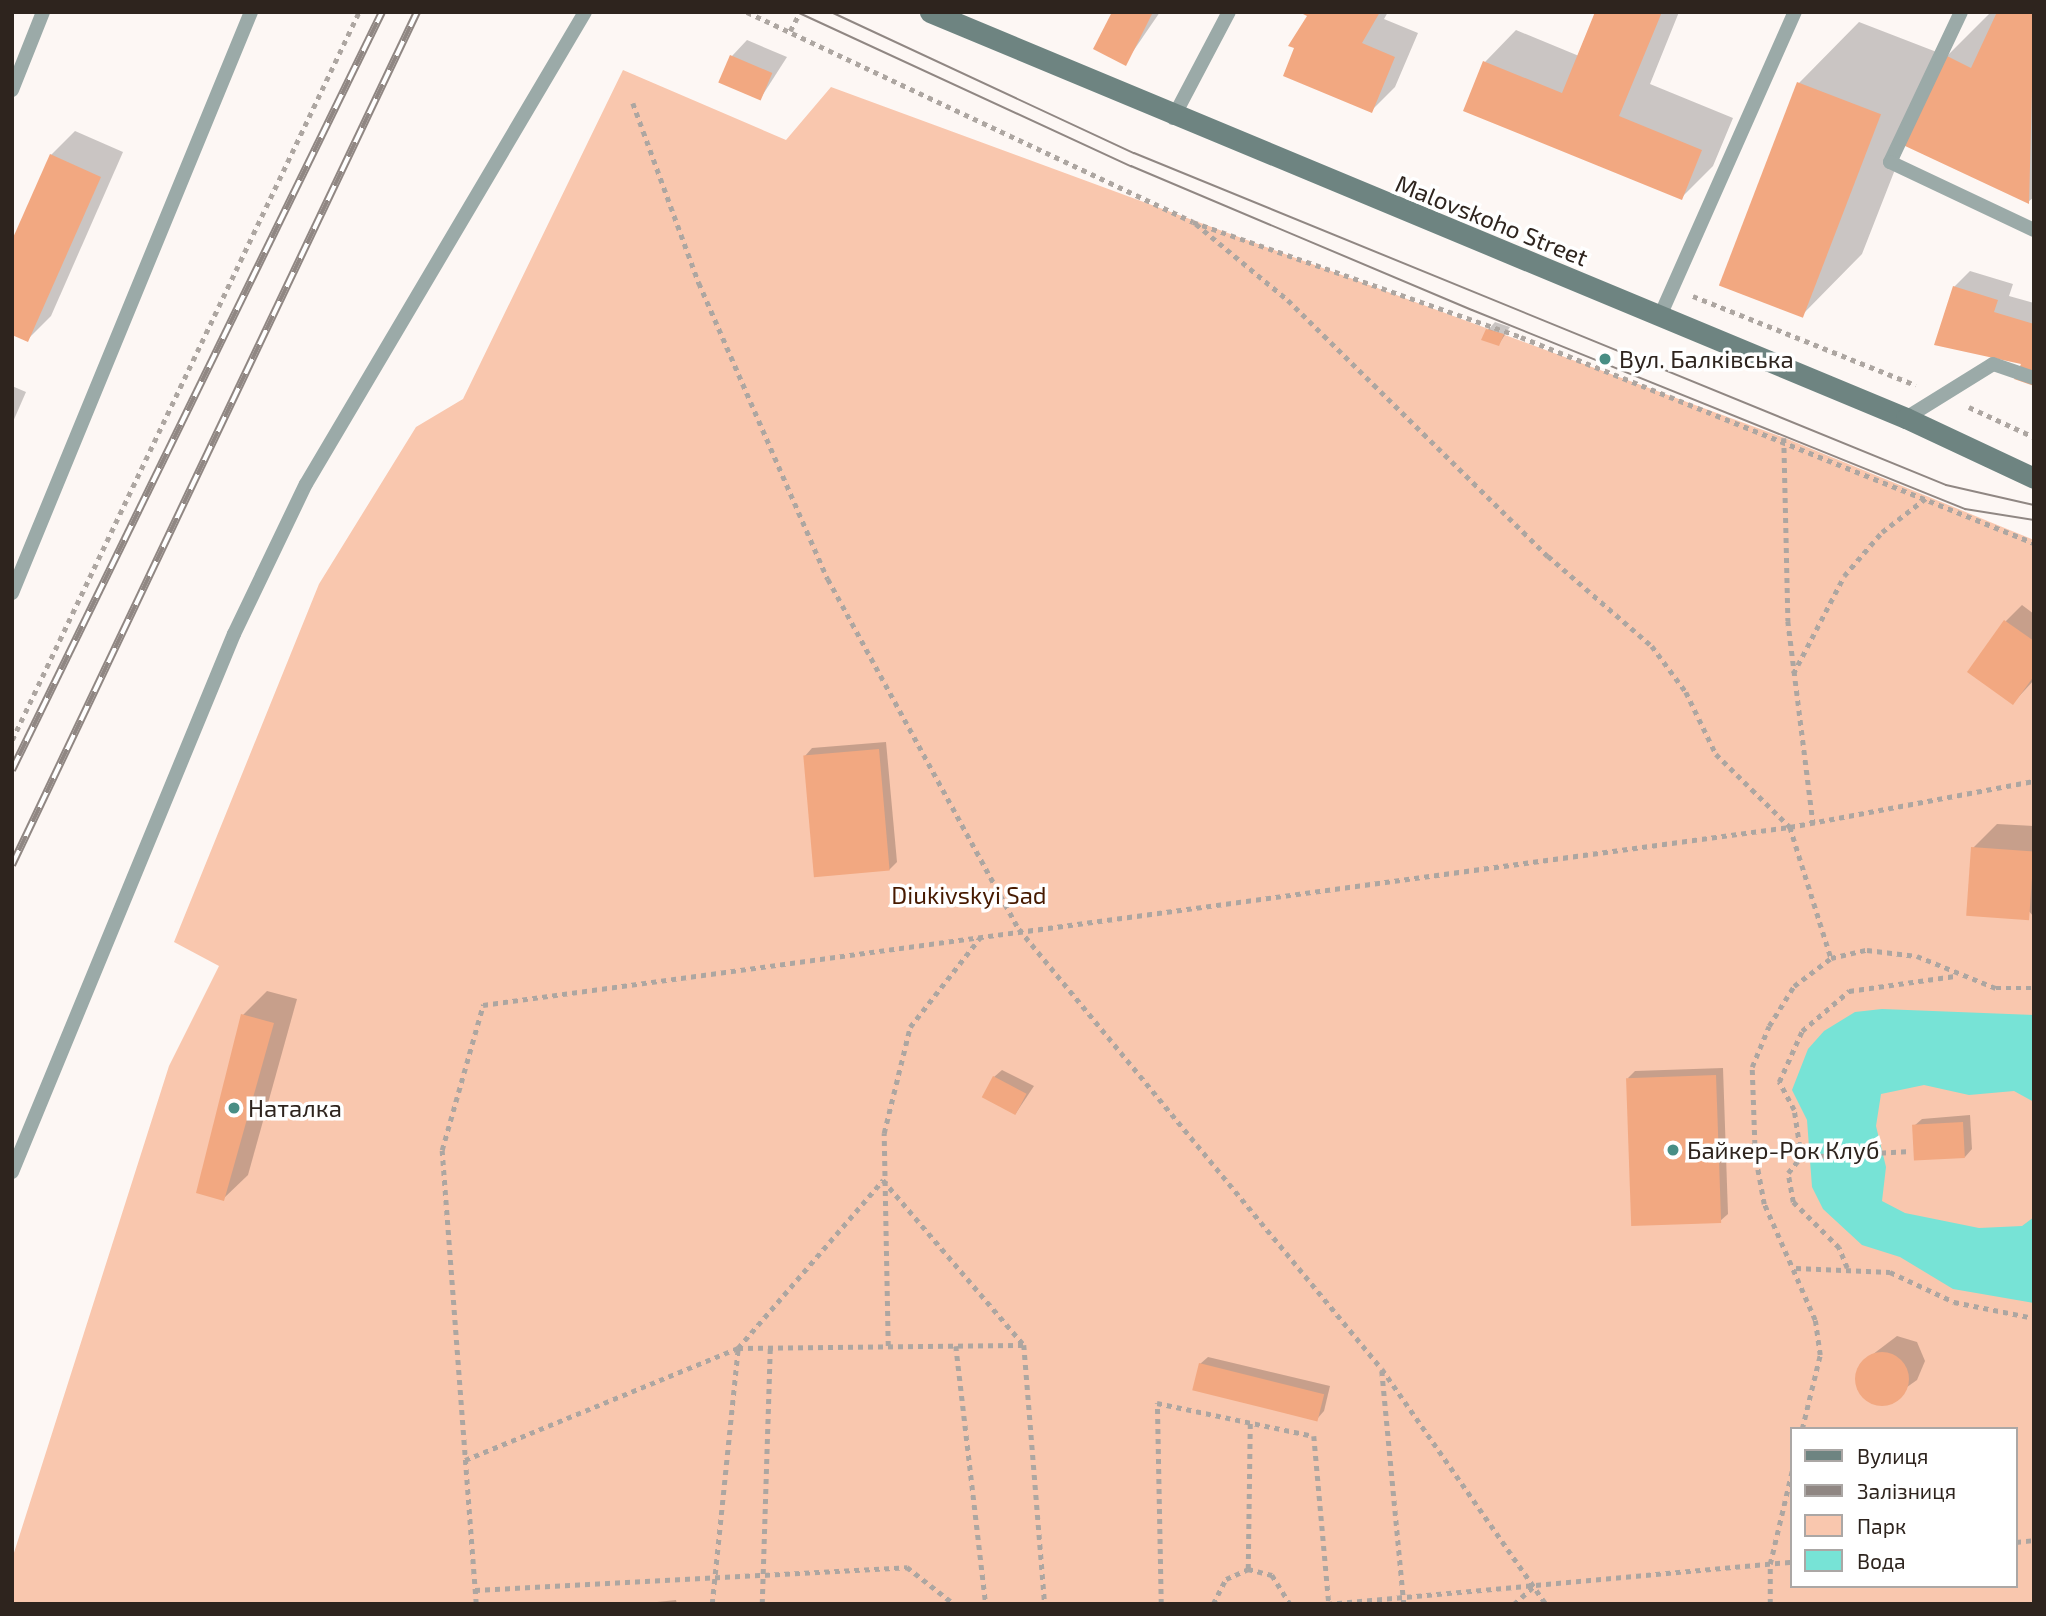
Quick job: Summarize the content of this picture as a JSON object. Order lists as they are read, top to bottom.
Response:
{
  "streets": {
    "street": ["Malovskoho Street"]
  },
  "parks": ["Diukivskyi Sad"],
  "places": ["Вул. Балківська", "Наталка", "Байкер-Рок Клуб"],
  "legend": [
    "Вулиця",
    "Залізниця",
    "Парк",
    "Вода"
  ]
}
